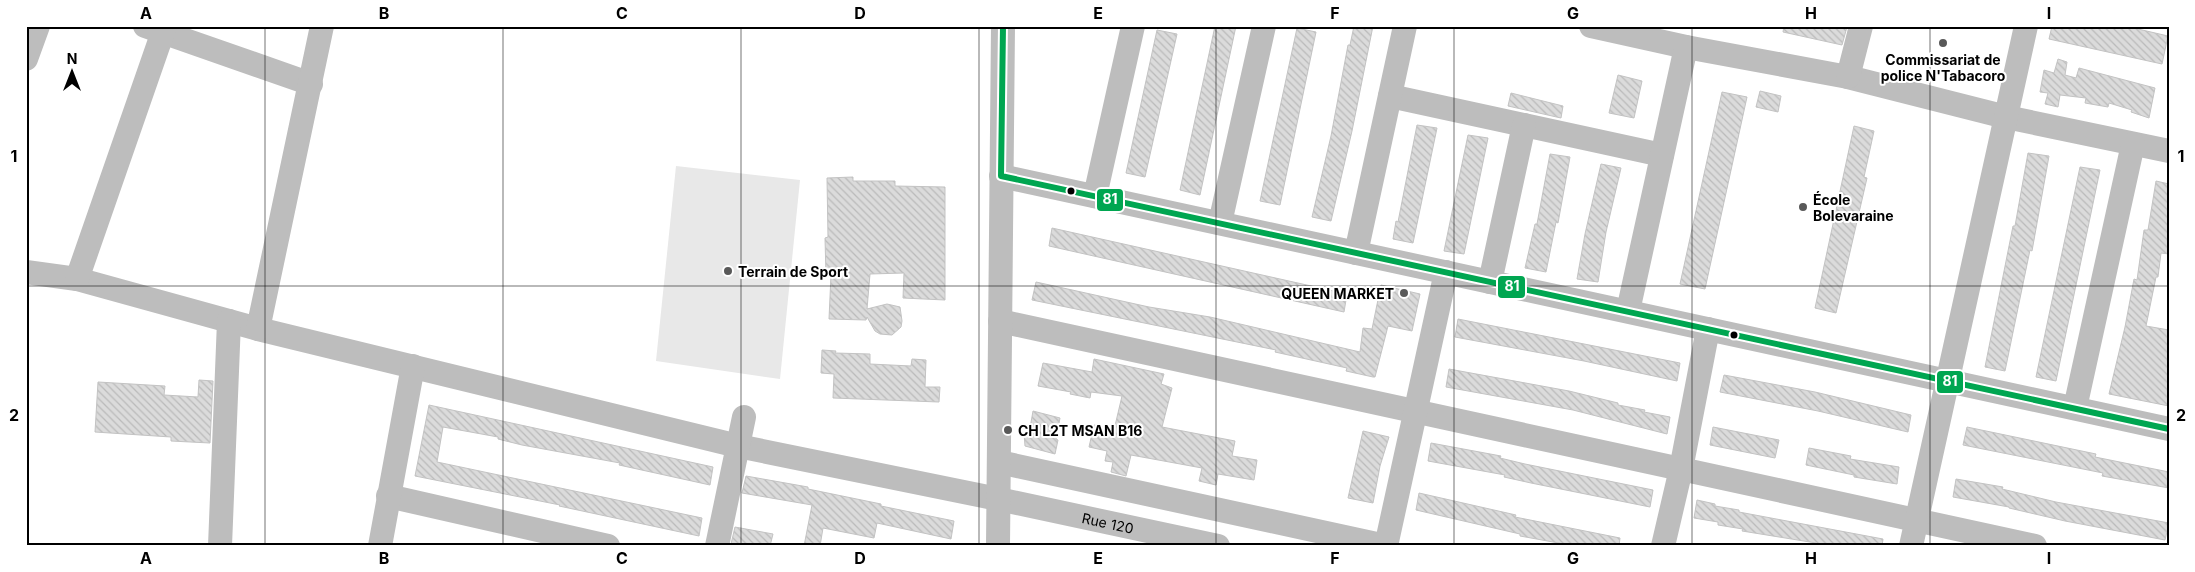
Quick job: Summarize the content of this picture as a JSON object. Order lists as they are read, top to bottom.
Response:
{
  "streets": {
    "street": ["Rue 120"]
  },
  "places": [
    "Commissariat de police N'Tabacoro",
    "École Bolevaraine",
    "Terrain de Sport",
    "QUEEN MARKET",
    "CH L2T MSAN B16"
  ],
  "lines": ["transit line 81"],
  "north": "top",
  "grid": {
    "columns": [
      "A",
      "B",
      "C",
      "D",
      "E",
      "F",
      "G",
      "H",
      "I"
    ],
    "rows": ["1", "2"]
  }
}
